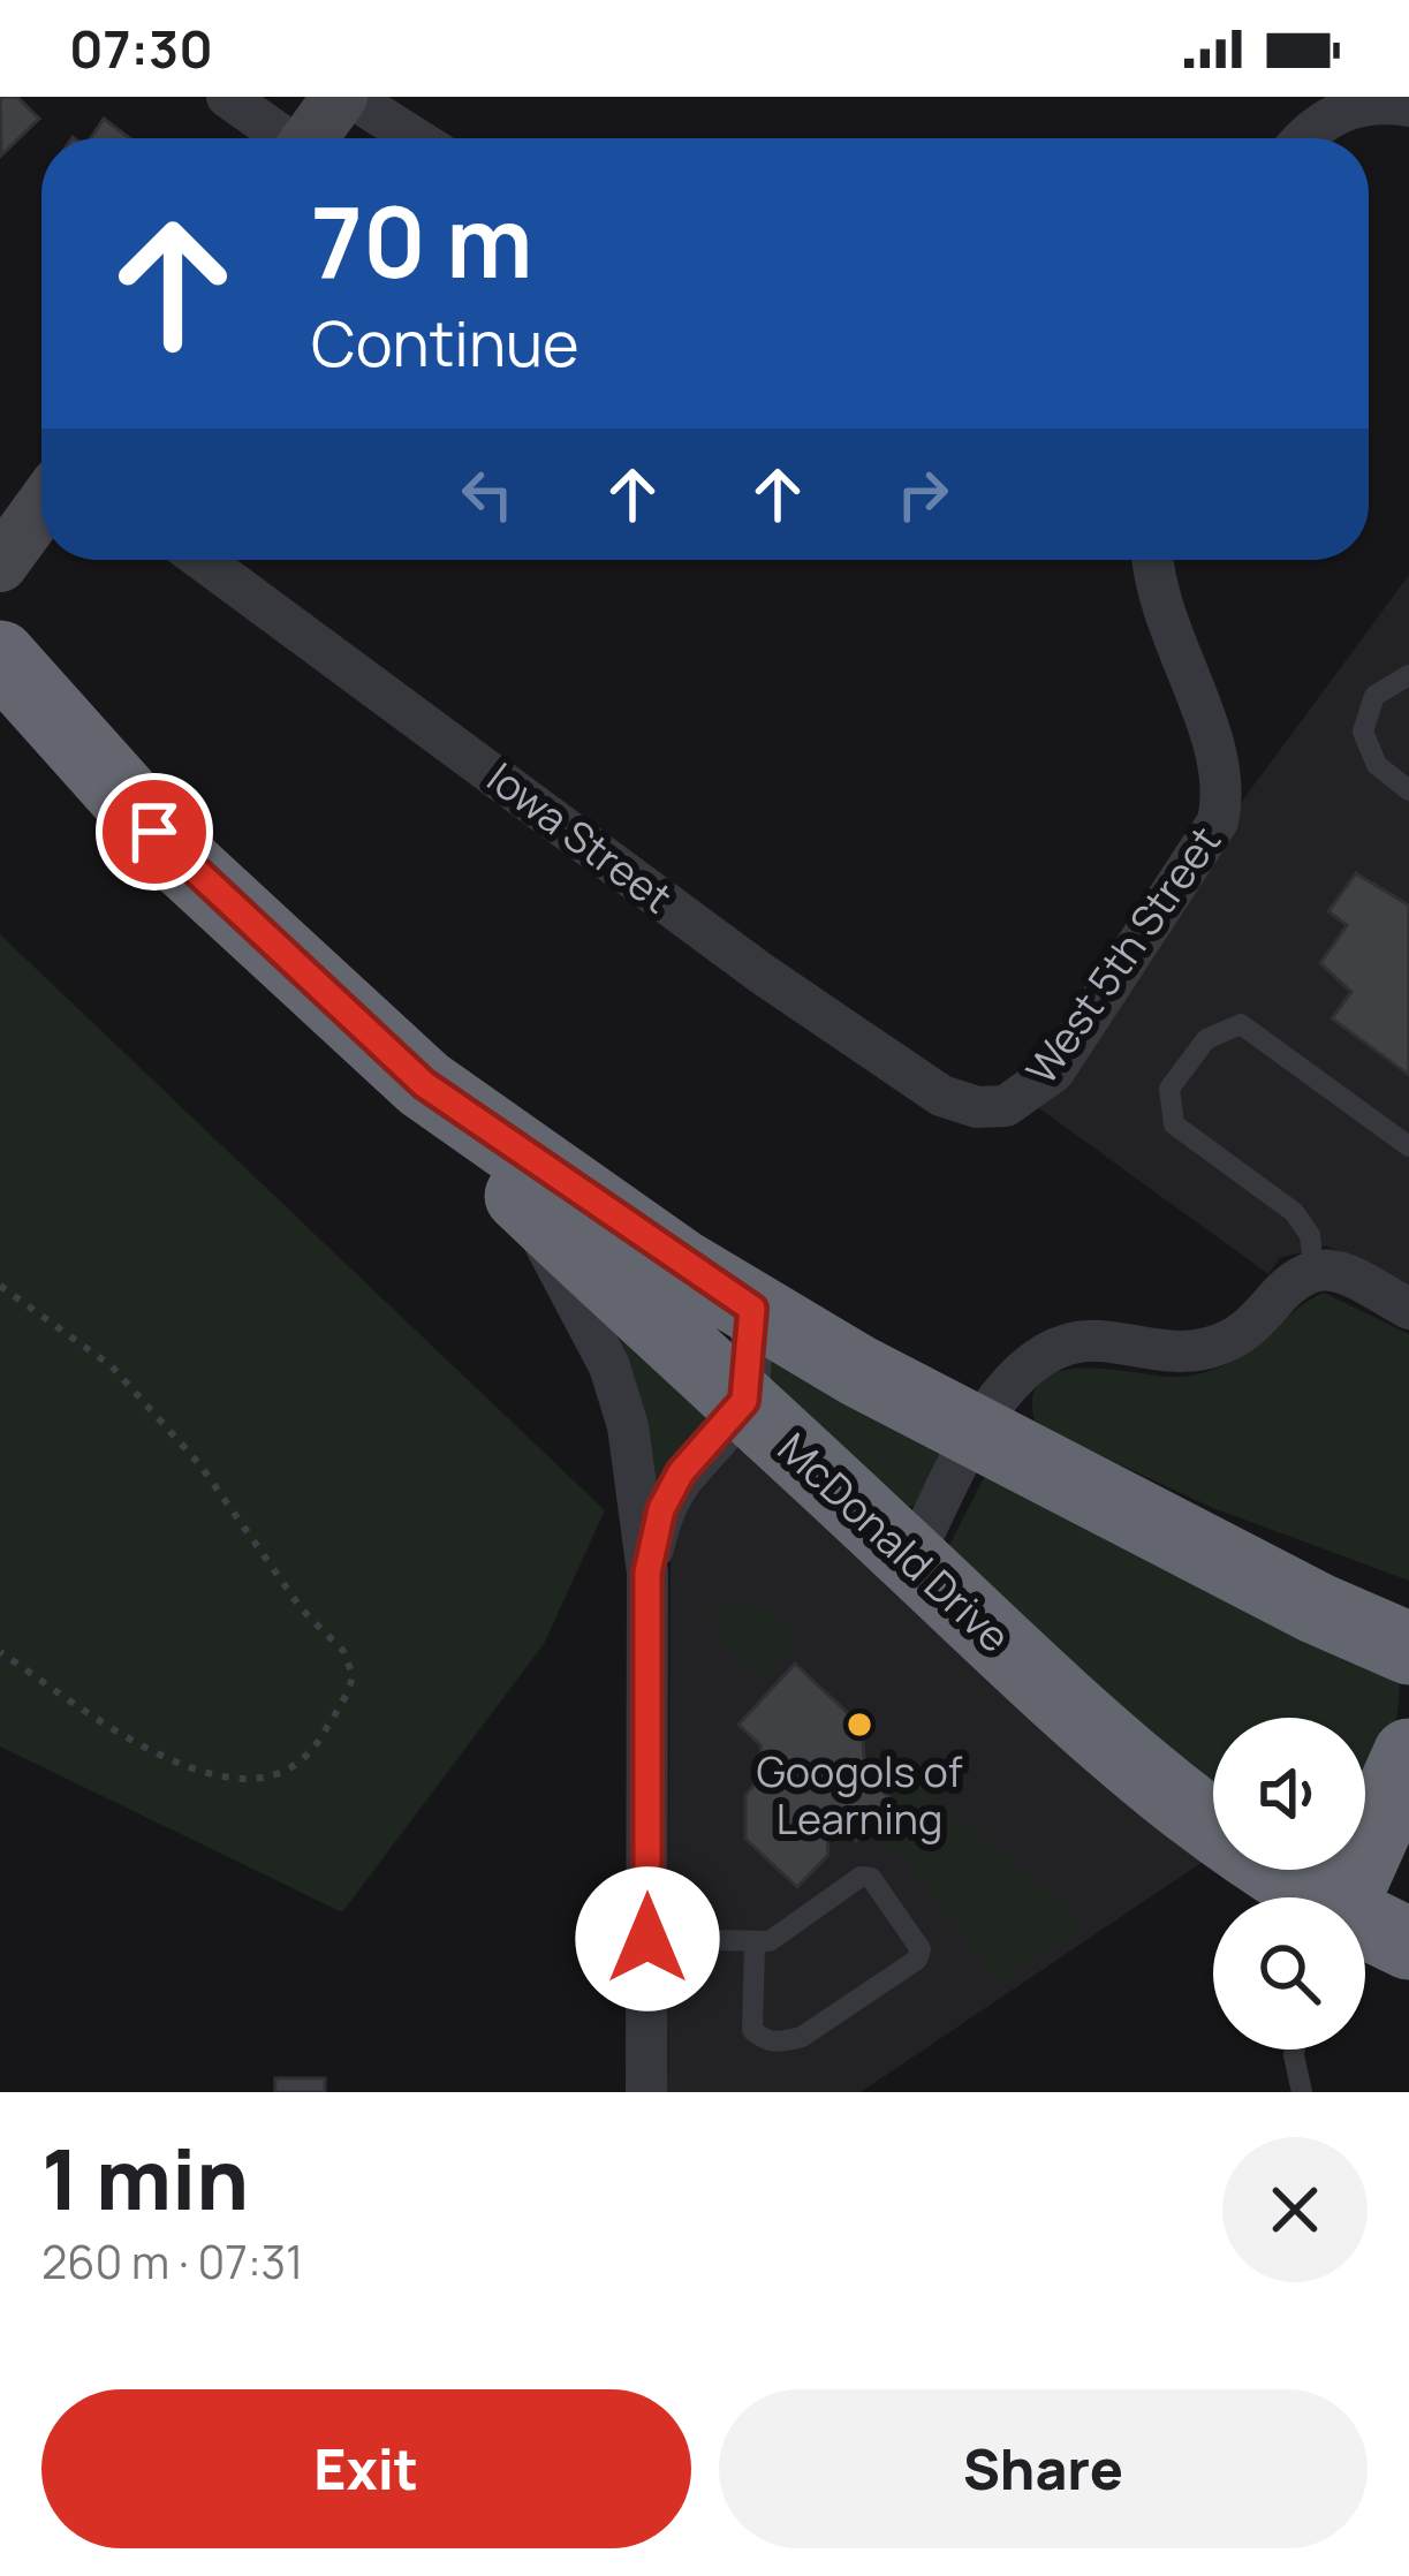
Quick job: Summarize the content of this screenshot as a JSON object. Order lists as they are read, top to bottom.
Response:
{
  "streets": {
    "highway": ["McDonald Drive"],
    "street": ["Iowa Street", "West 5th Street"]
  },
  "crossings": [
    ["Iowa Street", "West 5th Street"]
  ],
  "places": ["Googols of Learning"],
  "page": {
    "status": "07:30",
    "turn": ["70 m", "Continue"],
    "heading": ["1 min", "260 m · 07:31"],
    "buttons": ["Exit", "Share"]
  }
}
